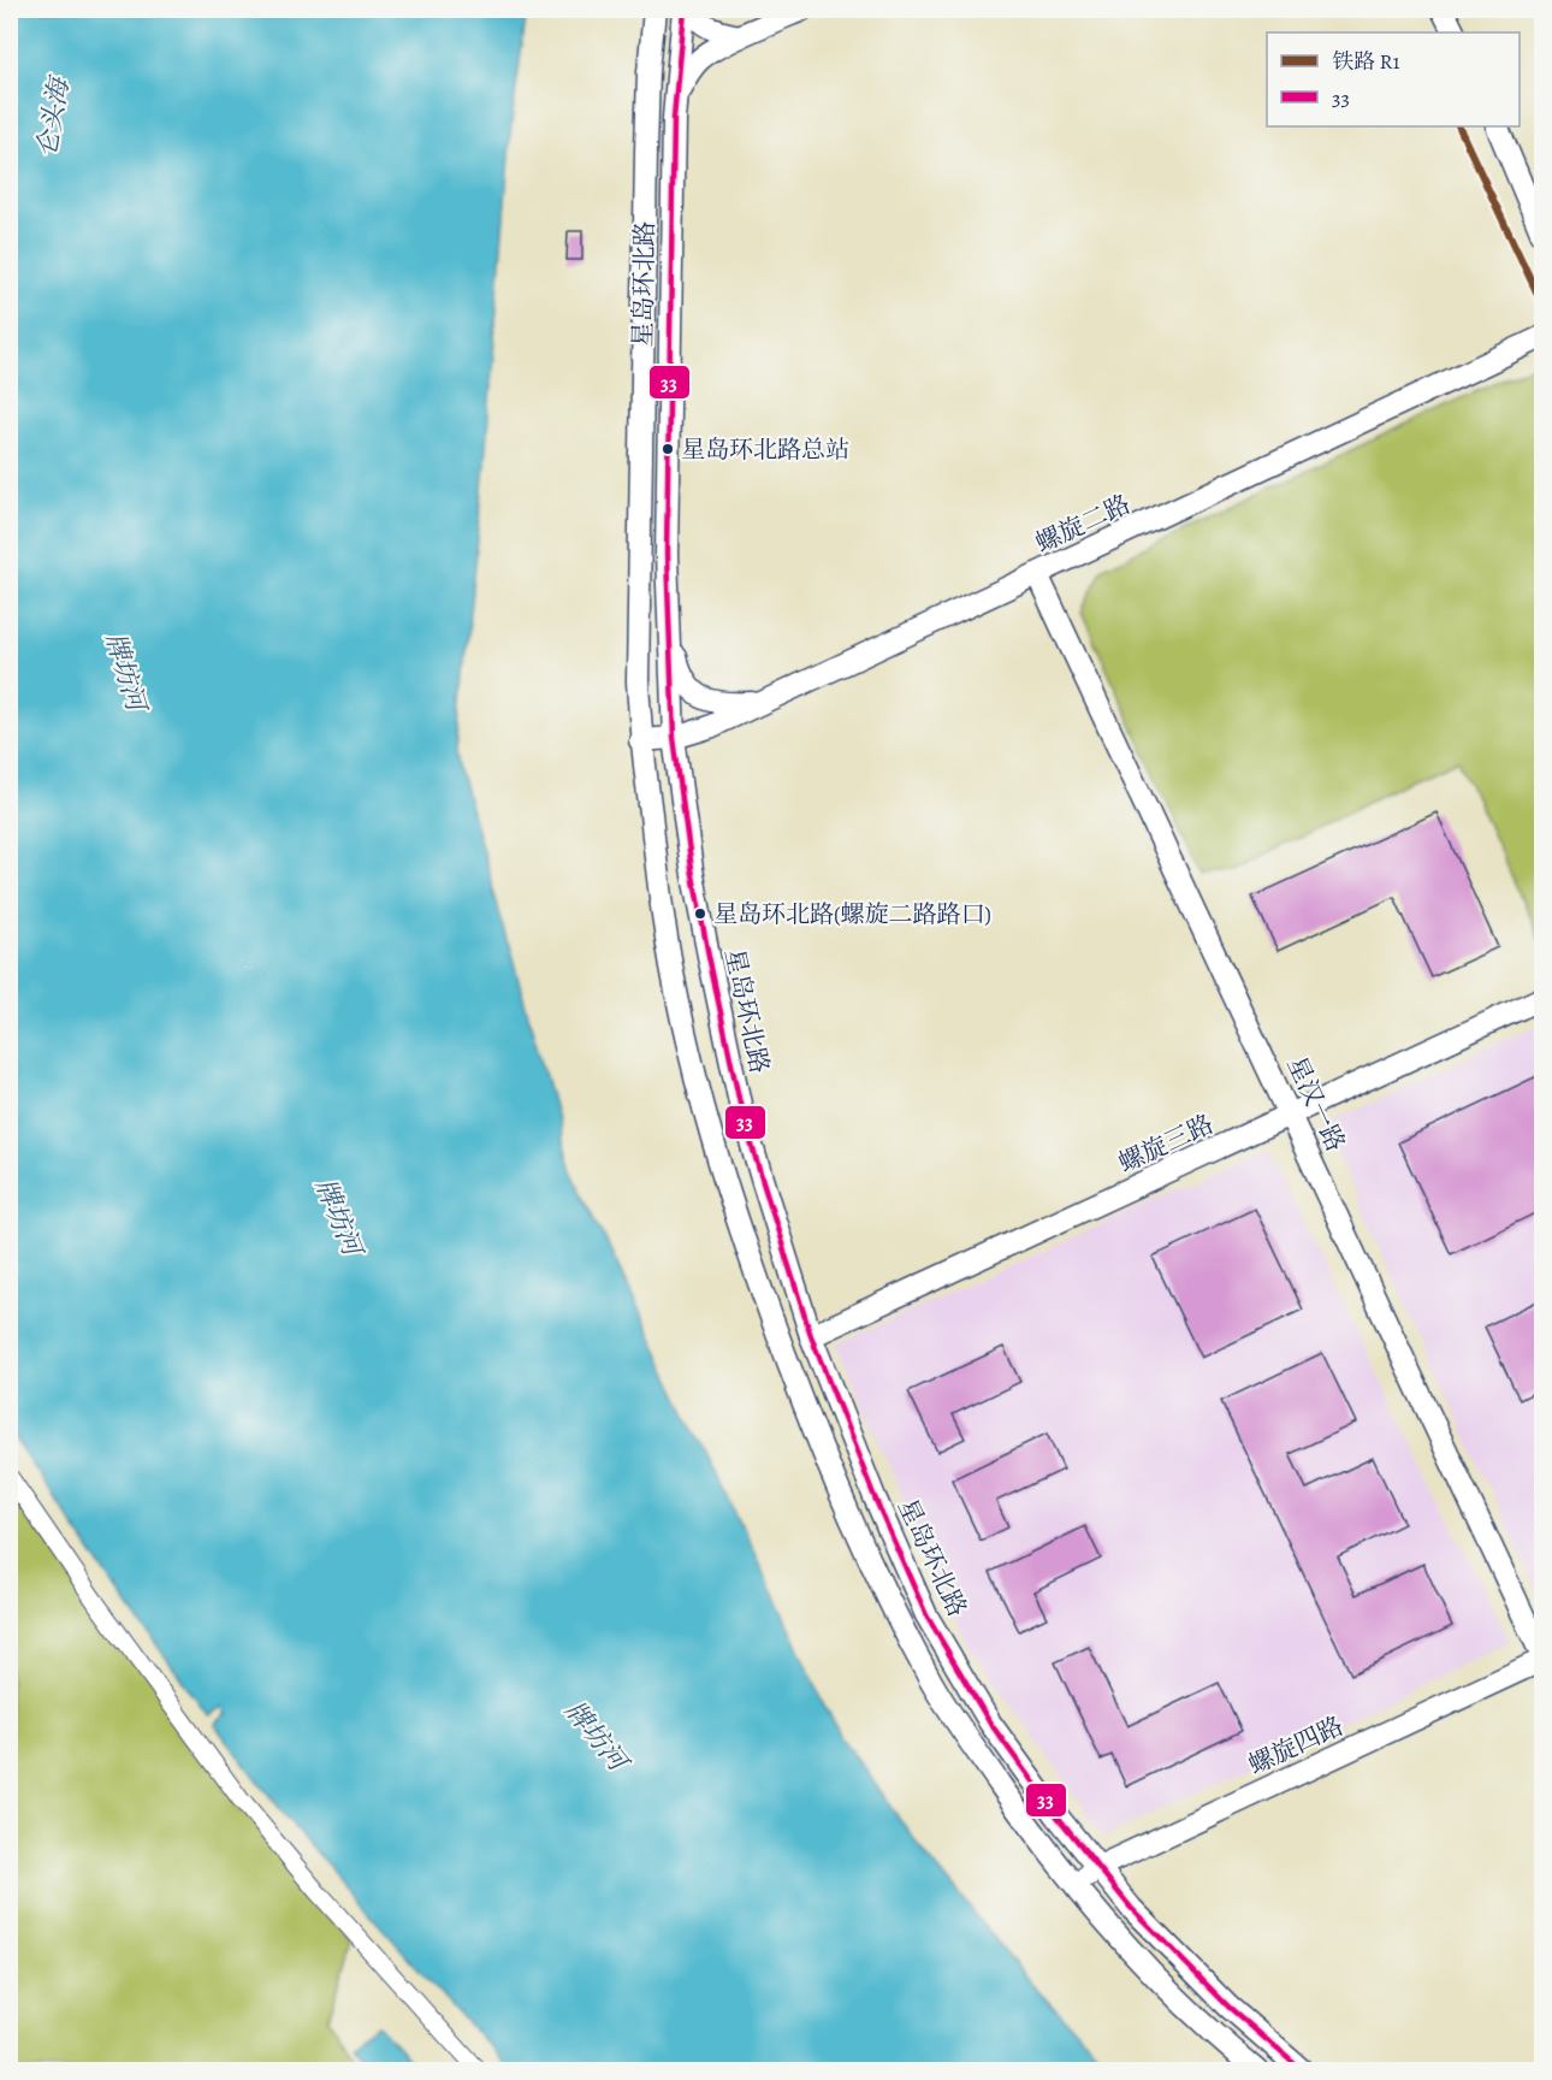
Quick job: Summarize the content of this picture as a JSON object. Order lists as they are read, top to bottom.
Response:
{
  "streets": {
    "main road": [
      "星岛环北路",
      "螺旋二路",
      "星汉一路",
      "螺旋三路",
      "螺旋四路"
    ]
  },
  "crossings": [
    ["星岛环北路", "螺旋二路"],
    ["星岛环北路", "螺旋三路"],
    ["星岛环北路", "螺旋四路"],
    ["螺旋二路", "星汉一路"],
    ["星汉一路", "螺旋三路"],
    ["星汉一路", "螺旋四路"]
  ],
  "water": ["仑头海", "牌坊河"],
  "places": ["星岛环北路总站", "星岛环北路(螺旋二路路口)"],
  "lines": ["transit line 33", "rail line R1"],
  "legend": ["铁路 R1", "33"]
}
